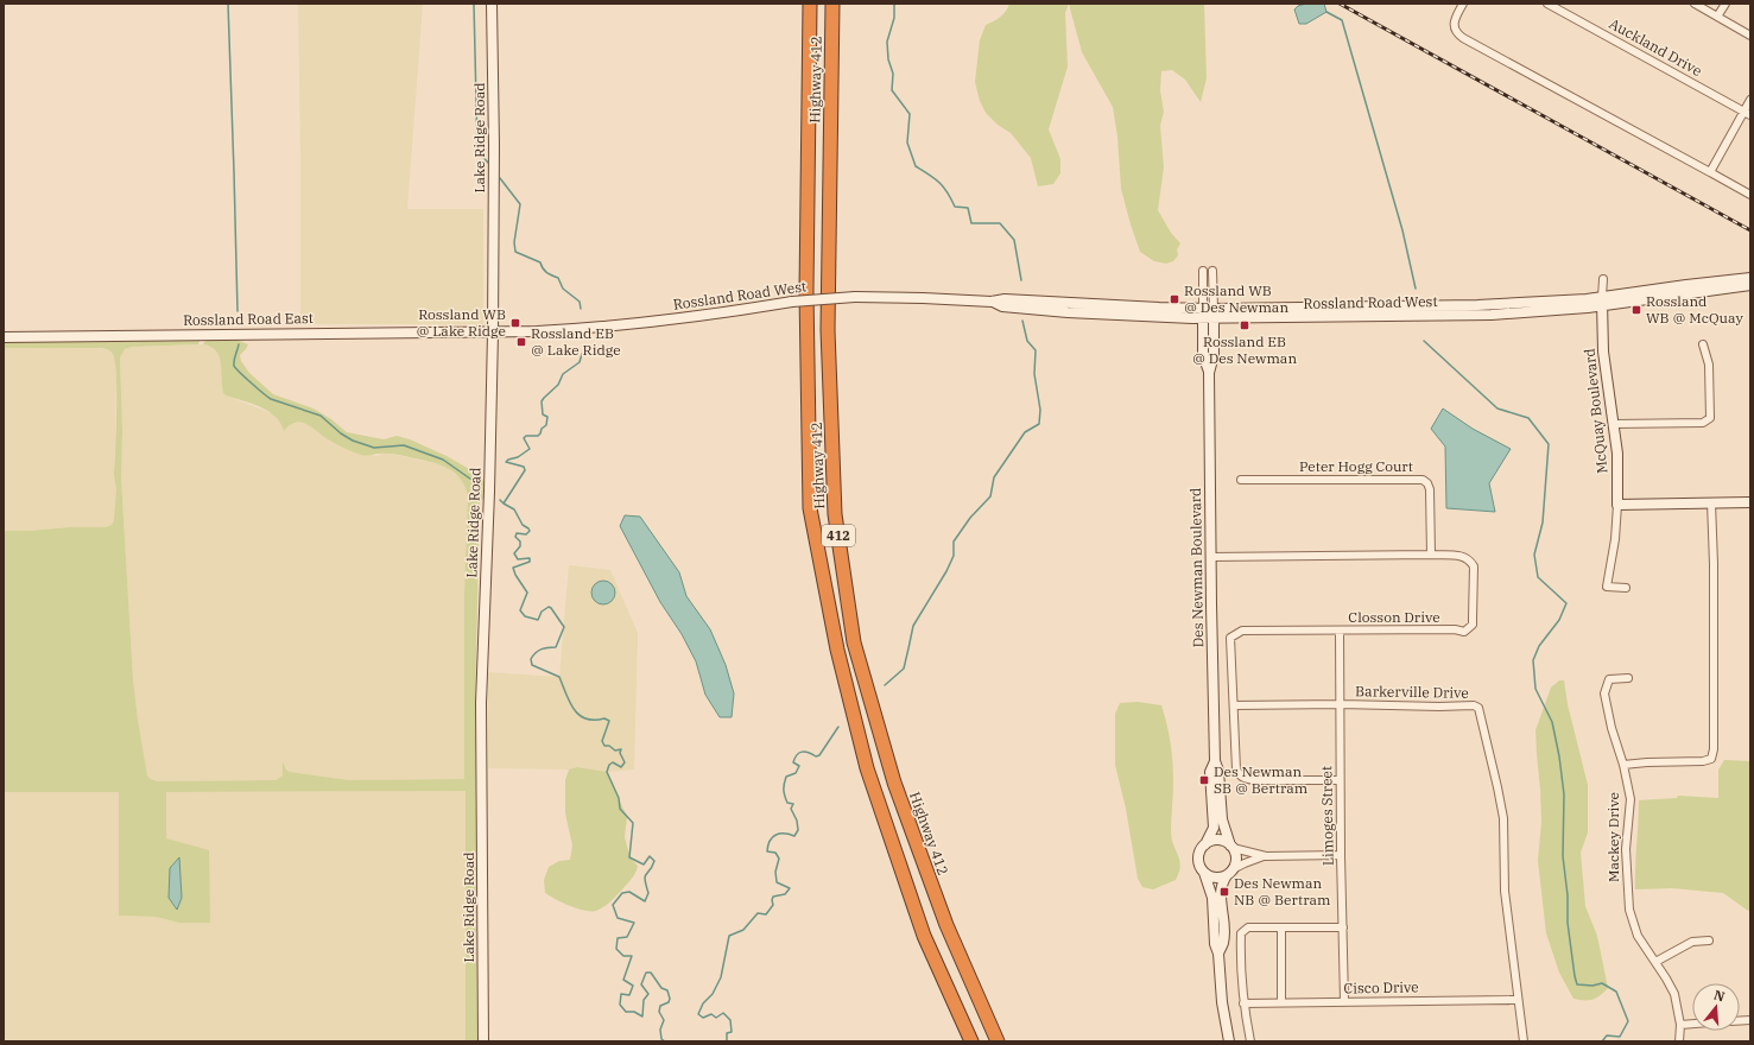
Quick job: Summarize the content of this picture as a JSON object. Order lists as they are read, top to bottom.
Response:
{
  "streets": {
    "highway": ["Highway 412", "412"],
    "main road": [
      "Lake Ridge Road",
      "Rossland Road West",
      "Rossland Road East",
      "McQuay Boulevard",
      "Des Newman Boulevard"
    ],
    "street": [
      "Auckland Drive",
      "Peter Hogg Court",
      "Closson Drive",
      "Barkerville Drive",
      "Limoges Street",
      "Mackey Drive",
      "Cisco Drive"
    ]
  },
  "crossings": [
    ["Lake Ridge Road", "Rossland Road West"],
    ["Lake Ridge Road", "Rossland Road East"],
    ["Rossland Road West", "Rossland Road East"],
    ["Rossland Road West", "McQuay Boulevard"],
    ["Rossland Road West", "Des Newman Boulevard"],
    ["Peter Hogg Court", "Closson Drive"],
    ["Des Newman Boulevard", "Closson Drive"],
    ["Closson Drive", "Barkerville Drive"],
    ["Closson Drive", "Limoges Street"],
    ["Barkerville Drive", "Limoges Street"],
    ["Barkerville Drive", "Cisco Drive"],
    ["Limoges Street", "Cisco Drive"]
  ],
  "places": {
    "transit": [
      "Rossland WB @ Des Newman",
      "Rossland WB @ McQuay",
      "Rossland WB @ Lake Ridge",
      "Rossland EB @ Des Newman",
      "Rossland EB @ Lake Ridge",
      "Des Newman SB @ Bertram",
      "Des Newman NB @ Bertram"
    ]
  },
  "north": "top"
}
